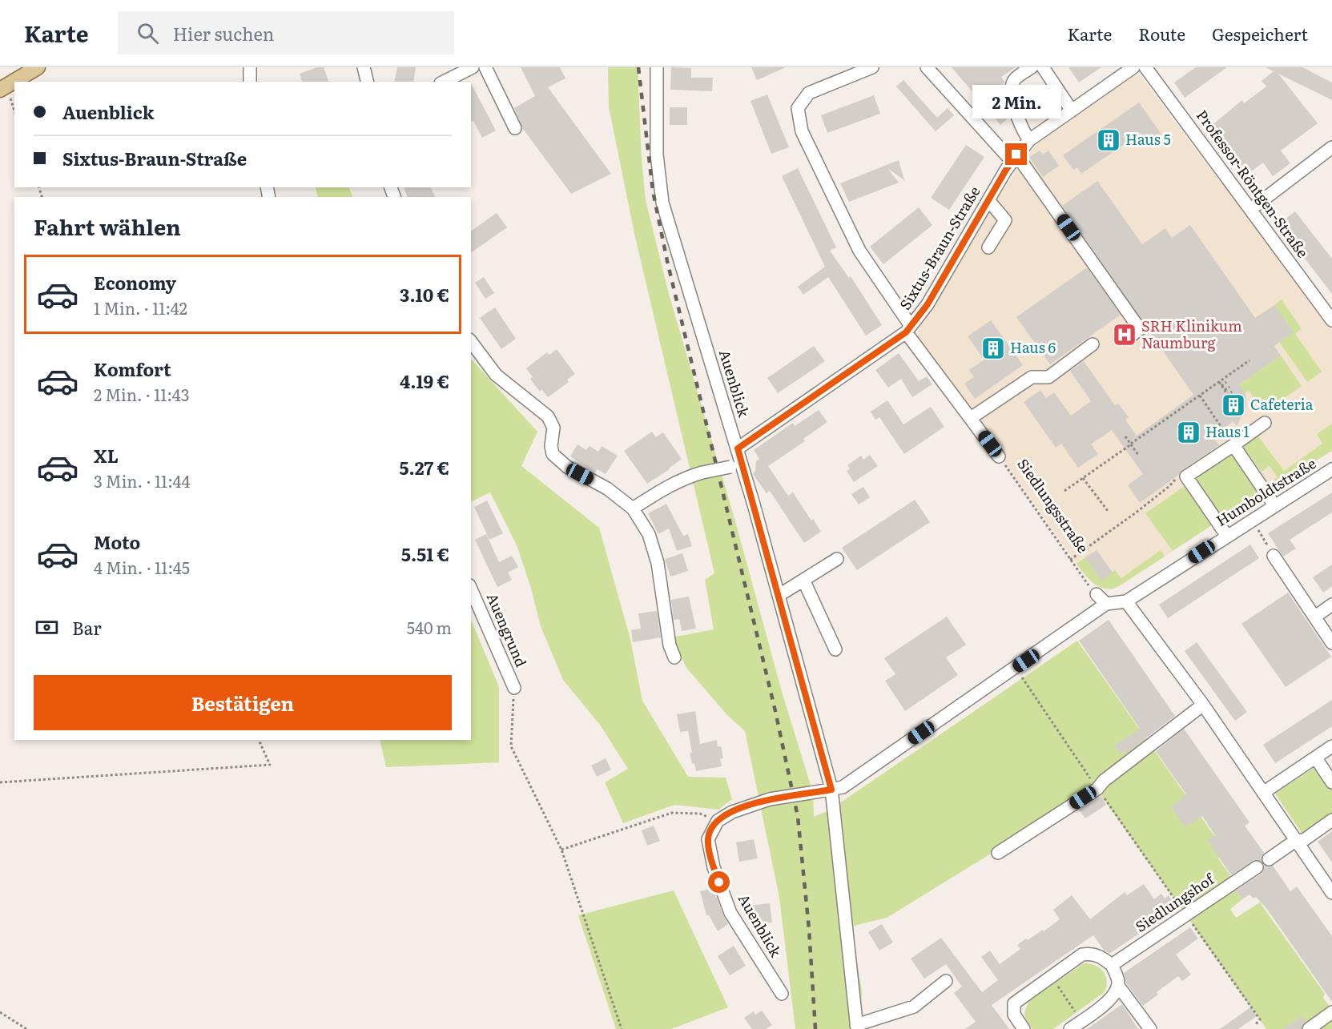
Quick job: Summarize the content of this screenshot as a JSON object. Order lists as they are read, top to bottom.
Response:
{
  "streets": {
    "street": [
      "Professor-Röntgen-Straße",
      "Sixtus-Braun-Straße",
      "Auenblick",
      "Humboldtstraße",
      "Siedlungsstraße",
      "Auengrund",
      "Siedlungshof"
    ]
  },
  "crossings": [
    ["Sixtus-Braun-Straße", "Auenblick"],
    ["Sixtus-Braun-Straße", "Siedlungsstraße"],
    ["Auenblick", "Humboldtstraße"]
  ],
  "places": {
    "building": [
      "Haus 5",
      "Haus 6",
      "Cafeteria",
      "Haus 1"
    ],
    "hospital": ["SRH Klinikum Naumburg"]
  },
  "page": {
    "header": "Karte",
    "search": "Hier suchen",
    "nav": ["Karte", "Route", "Gespeichert"],
    "banner": ["Auenblick", "Sixtus-Braun-Straße"],
    "bubble": "2 Min.",
    "heading": "Fahrt wählen",
    "list": [
      {
        "name": "Economy",
        "note": "1 Min. · 11:42",
        "value": "3.10 €"
      },
      {
        "name": "Komfort",
        "note": "2 Min. · 11:43",
        "value": "4.19 €"
      },
      {
        "name": "XL",
        "note": "3 Min. · 11:44",
        "value": "5.27 €"
      },
      {
        "name": "Moto",
        "note": "4 Min. · 11:45",
        "value": "5.51 €"
      }
    ],
    "pay": ["Bar", "540 m"],
    "buttons": "Bestätigen"
  }
}
